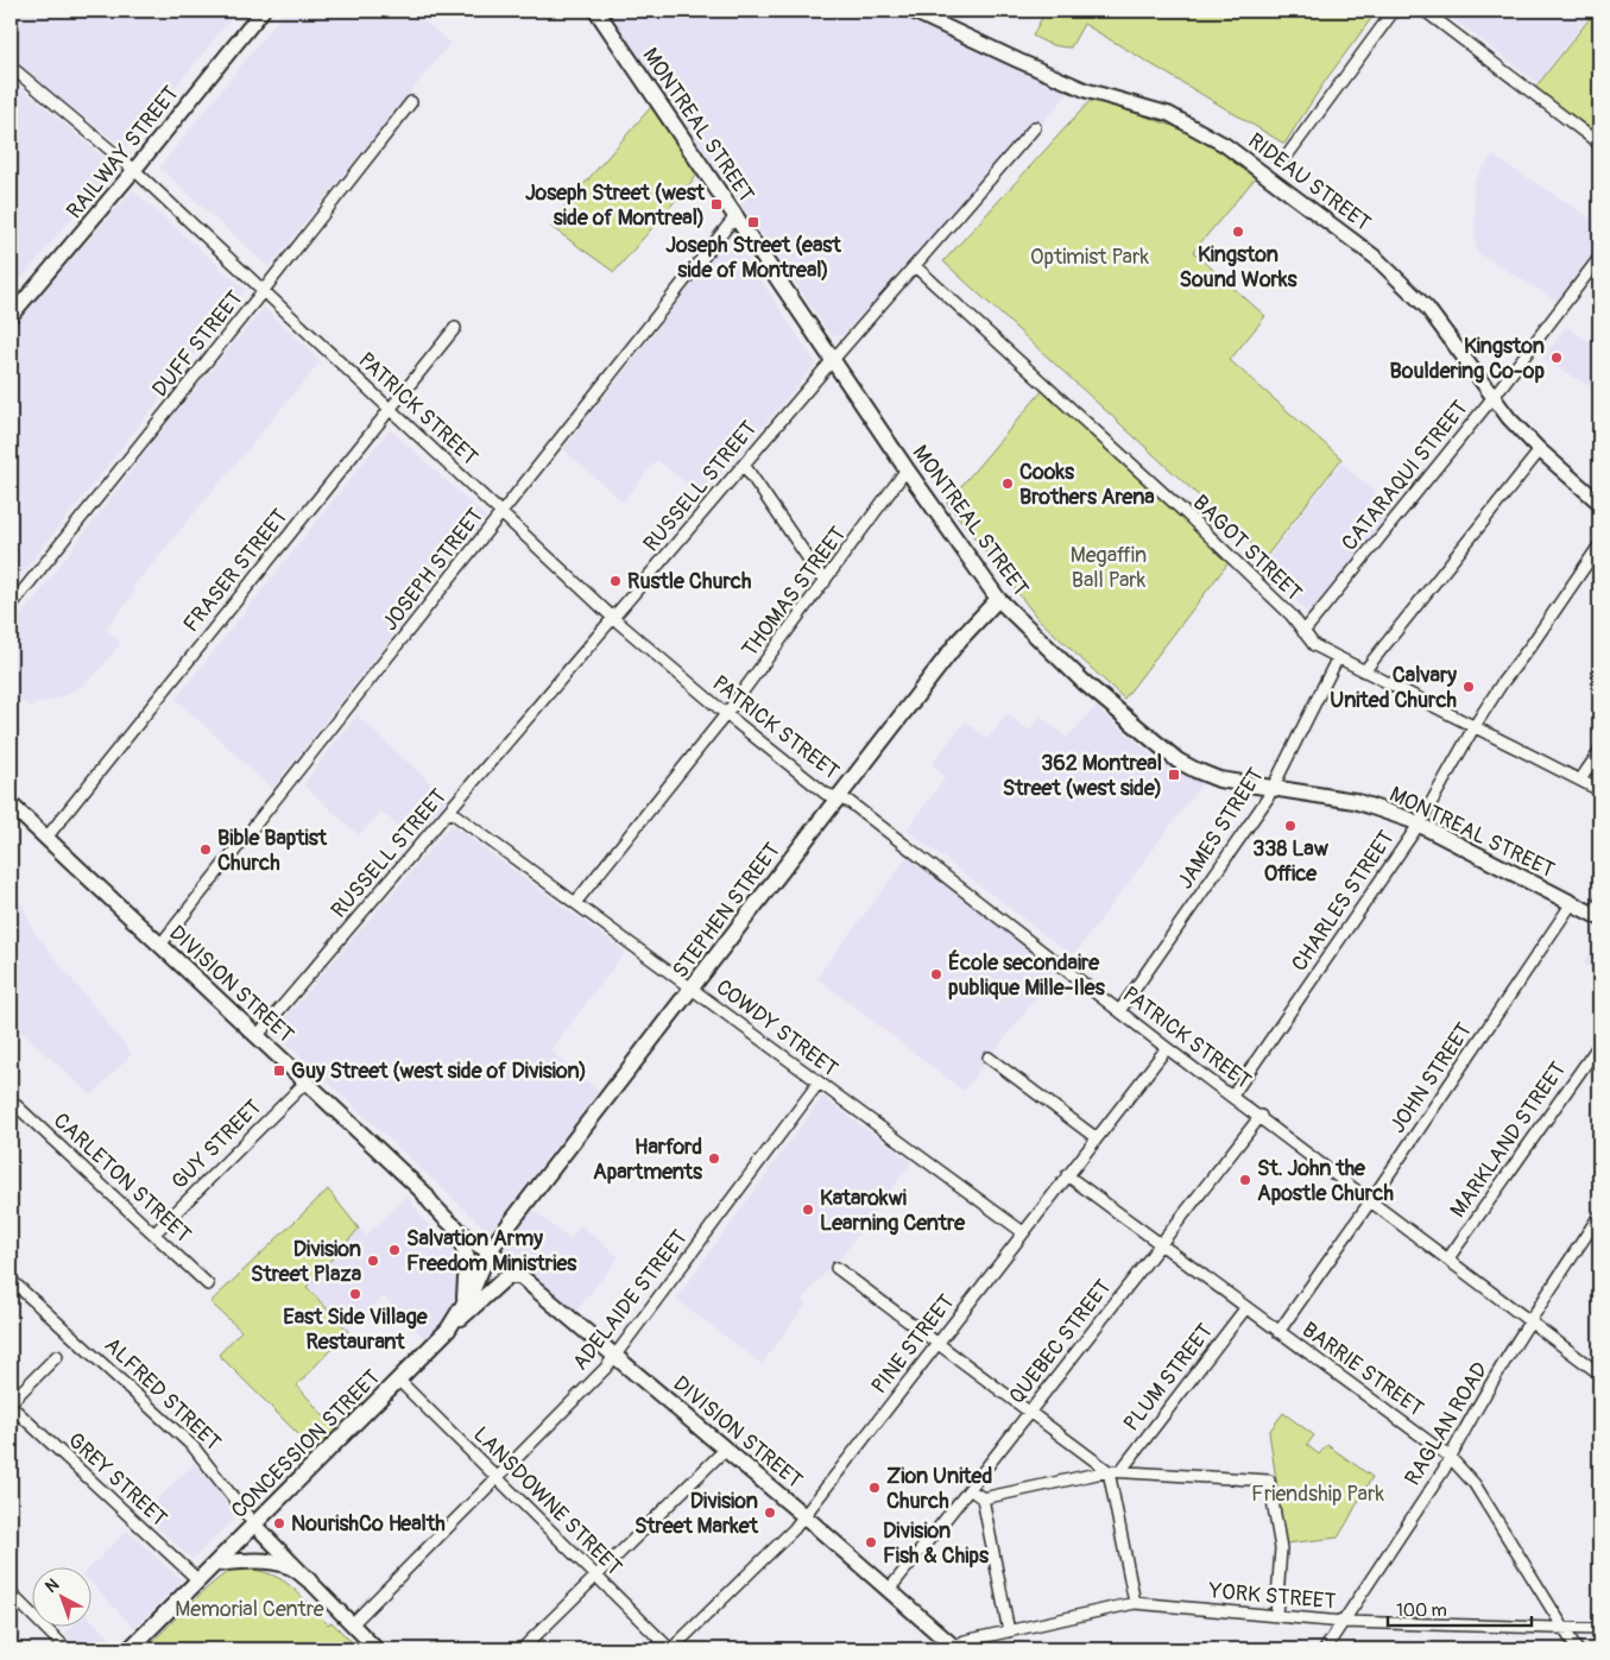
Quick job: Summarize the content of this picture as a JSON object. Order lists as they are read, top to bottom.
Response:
{
  "streets": {
    "main road": [
      "MONTREAL STREET",
      "STEPHEN STREET",
      "DIVISION STREET",
      "CONCESSION STREET"
    ],
    "street": [
      "RAILWAY STREET",
      "RIDEAU STREET",
      "DUFF STREET",
      "PATRICK STREET",
      "CATARAQUI STREET",
      "RUSSELL STREET",
      "BAGOT STREET",
      "JOSEPH STREET",
      "FRASER STREET",
      "THOMAS STREET",
      "JAMES STREET",
      "CHARLES STREET",
      "COWDY STREET",
      "JOHN STREET",
      "MARKLAND STREET",
      "GUY STREET",
      "CARLETON STREET",
      "ADELAIDE STREET",
      "QUEBEC STREET",
      "PINE STREET",
      "BARRIE STREET",
      "PLUM STREET",
      "ALFRED STREET",
      "RAGLAN ROAD",
      "GREY STREET",
      "LANSDOWNE STREET",
      "YORK STREET"
    ]
  },
  "crossings": [
    ["MONTREAL STREET", "RUSSELL STREET"],
    ["MONTREAL STREET", "JOSEPH STREET"],
    ["MONTREAL STREET", "THOMAS STREET"],
    ["MONTREAL STREET", "JAMES STREET"],
    ["MONTREAL STREET", "CHARLES STREET"],
    ["MONTREAL STREET", "STEPHEN STREET"],
    ["MONTREAL STREET", "JOHN STREET"],
    ["RAILWAY STREET", "PATRICK STREET"],
    ["RIDEAU STREET", "CATARAQUI STREET"],
    ["DUFF STREET", "PATRICK STREET"],
    ["PATRICK STREET", "RUSSELL STREET"],
    ["PATRICK STREET", "JOSEPH STREET"],
    ["PATRICK STREET", "FRASER STREET"],
    ["PATRICK STREET", "THOMAS STREET"],
    ["PATRICK STREET", "JAMES STREET"],
    ["PATRICK STREET", "CHARLES STREET"],
    ["PATRICK STREET", "STEPHEN STREET"],
    ["PATRICK STREET", "JOHN STREET"],
    ["PATRICK STREET", "MARKLAND STREET"],
    ["PATRICK STREET", "QUEBEC STREET"],
    ["PATRICK STREET", "PINE STREET"],
    ["PATRICK STREET", "RAGLAN ROAD"],
    ["CATARAQUI STREET", "BAGOT STREET"],
    ["RUSSELL STREET", "BAGOT STREET"],
    ["RUSSELL STREET", "DIVISION STREET"],
    ["RUSSELL STREET", "COWDY STREET"],
    ["BAGOT STREET", "JAMES STREET"],
    ["BAGOT STREET", "CHARLES STREET"],
    ["JOSEPH STREET", "DIVISION STREET"],
    ["FRASER STREET", "DIVISION STREET"],
    ["THOMAS STREET", "COWDY STREET"],
    ["STEPHEN STREET", "DIVISION STREET"],
    ["STEPHEN STREET", "COWDY STREET"],
    ["STEPHEN STREET", "CONCESSION STREET"],
    ["DIVISION STREET", "GUY STREET"],
    ["DIVISION STREET", "ADELAIDE STREET"],
    ["DIVISION STREET", "QUEBEC STREET"],
    ["DIVISION STREET", "PINE STREET"],
    ["DIVISION STREET", "CONCESSION STREET"],
    ["DIVISION STREET", "YORK STREET"],
    ["COWDY STREET", "ADELAIDE STREET"],
    ["COWDY STREET", "PINE STREET"],
    ["JOHN STREET", "BARRIE STREET"],
    ["GUY STREET", "CARLETON STREET"],
    ["ADELAIDE STREET", "ALFRED STREET"],
    ["ADELAIDE STREET", "LANSDOWNE STREET"],
    ["QUEBEC STREET", "BARRIE STREET"],
    ["PINE STREET", "BARRIE STREET"],
    ["PINE STREET", "LANSDOWNE STREET"],
    ["BARRIE STREET", "PLUM STREET"],
    ["BARRIE STREET", "RAGLAN ROAD"],
    ["BARRIE STREET", "YORK STREET"],
    ["ALFRED STREET", "CONCESSION STREET"],
    ["RAGLAN ROAD", "YORK STREET"],
    ["CONCESSION STREET", "GREY STREET"],
    ["CONCESSION STREET", "LANSDOWNE STREET"]
  ],
  "parks": [
    "Optimist Park",
    "Megaffin Ball Park",
    "Friendship Park",
    "Memorial Centre"
  ],
  "places": {
    "transit": [
      "Joseph Street (west side of Montreal)",
      "Joseph Street (east side of Montreal)",
      "362 Montreal Street (west side)",
      "Guy Street (west side of Division)"
    ],
    "other": [
      "Kingston Sound Works",
      "Kingston Bouldering Co-op",
      "Cooks Brothers Arena",
      "Rustle Church",
      "Calvary United Church",
      "338 Law Office",
      "Bible Baptist Church",
      "École secondaire publique Mille-Iles",
      "Harford Apartments",
      "St. John the Apostle Church",
      "Katarokwi Learning Centre",
      "Salvation Army Freedom Ministries",
      "Division Street Plaza",
      "East Side Village Restaurant",
      "Zion United Church",
      "Division Street Market",
      "NourishCo Health",
      "Division Fish & Chips"
    ]
  },
  "scale_bar": "100 m",
  "north": "top left"
}
